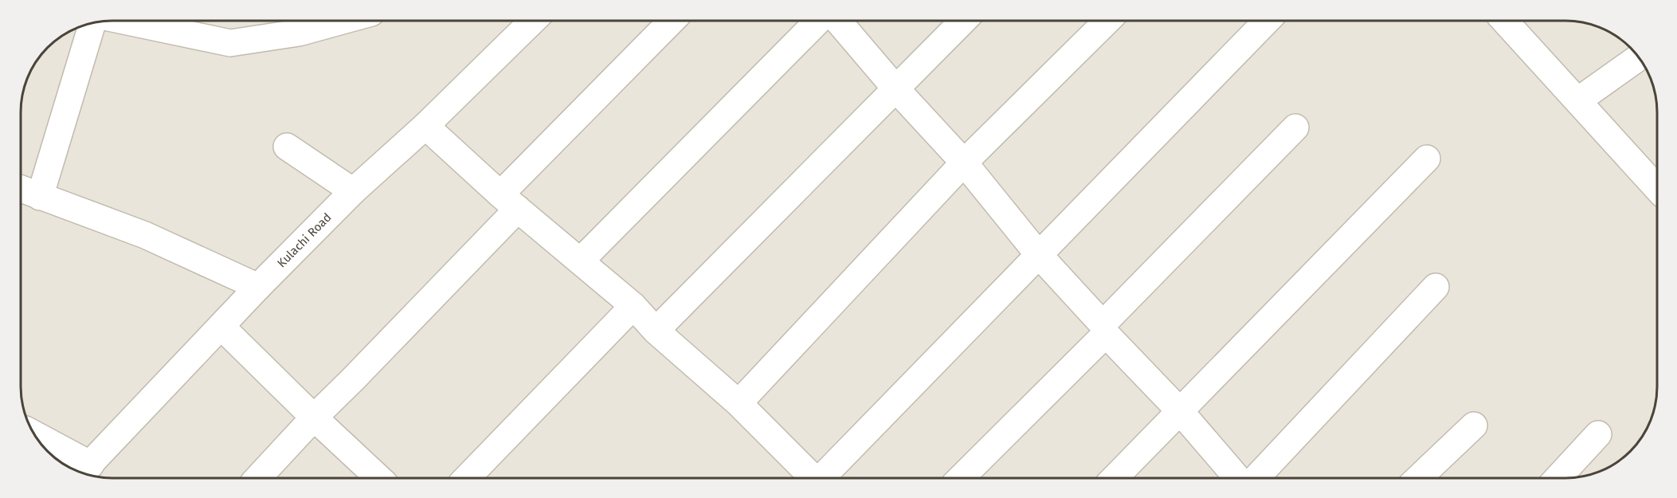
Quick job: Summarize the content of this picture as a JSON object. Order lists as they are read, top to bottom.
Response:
{
  "streets": {
    "street": ["Kulachi Road"]
  }
}
